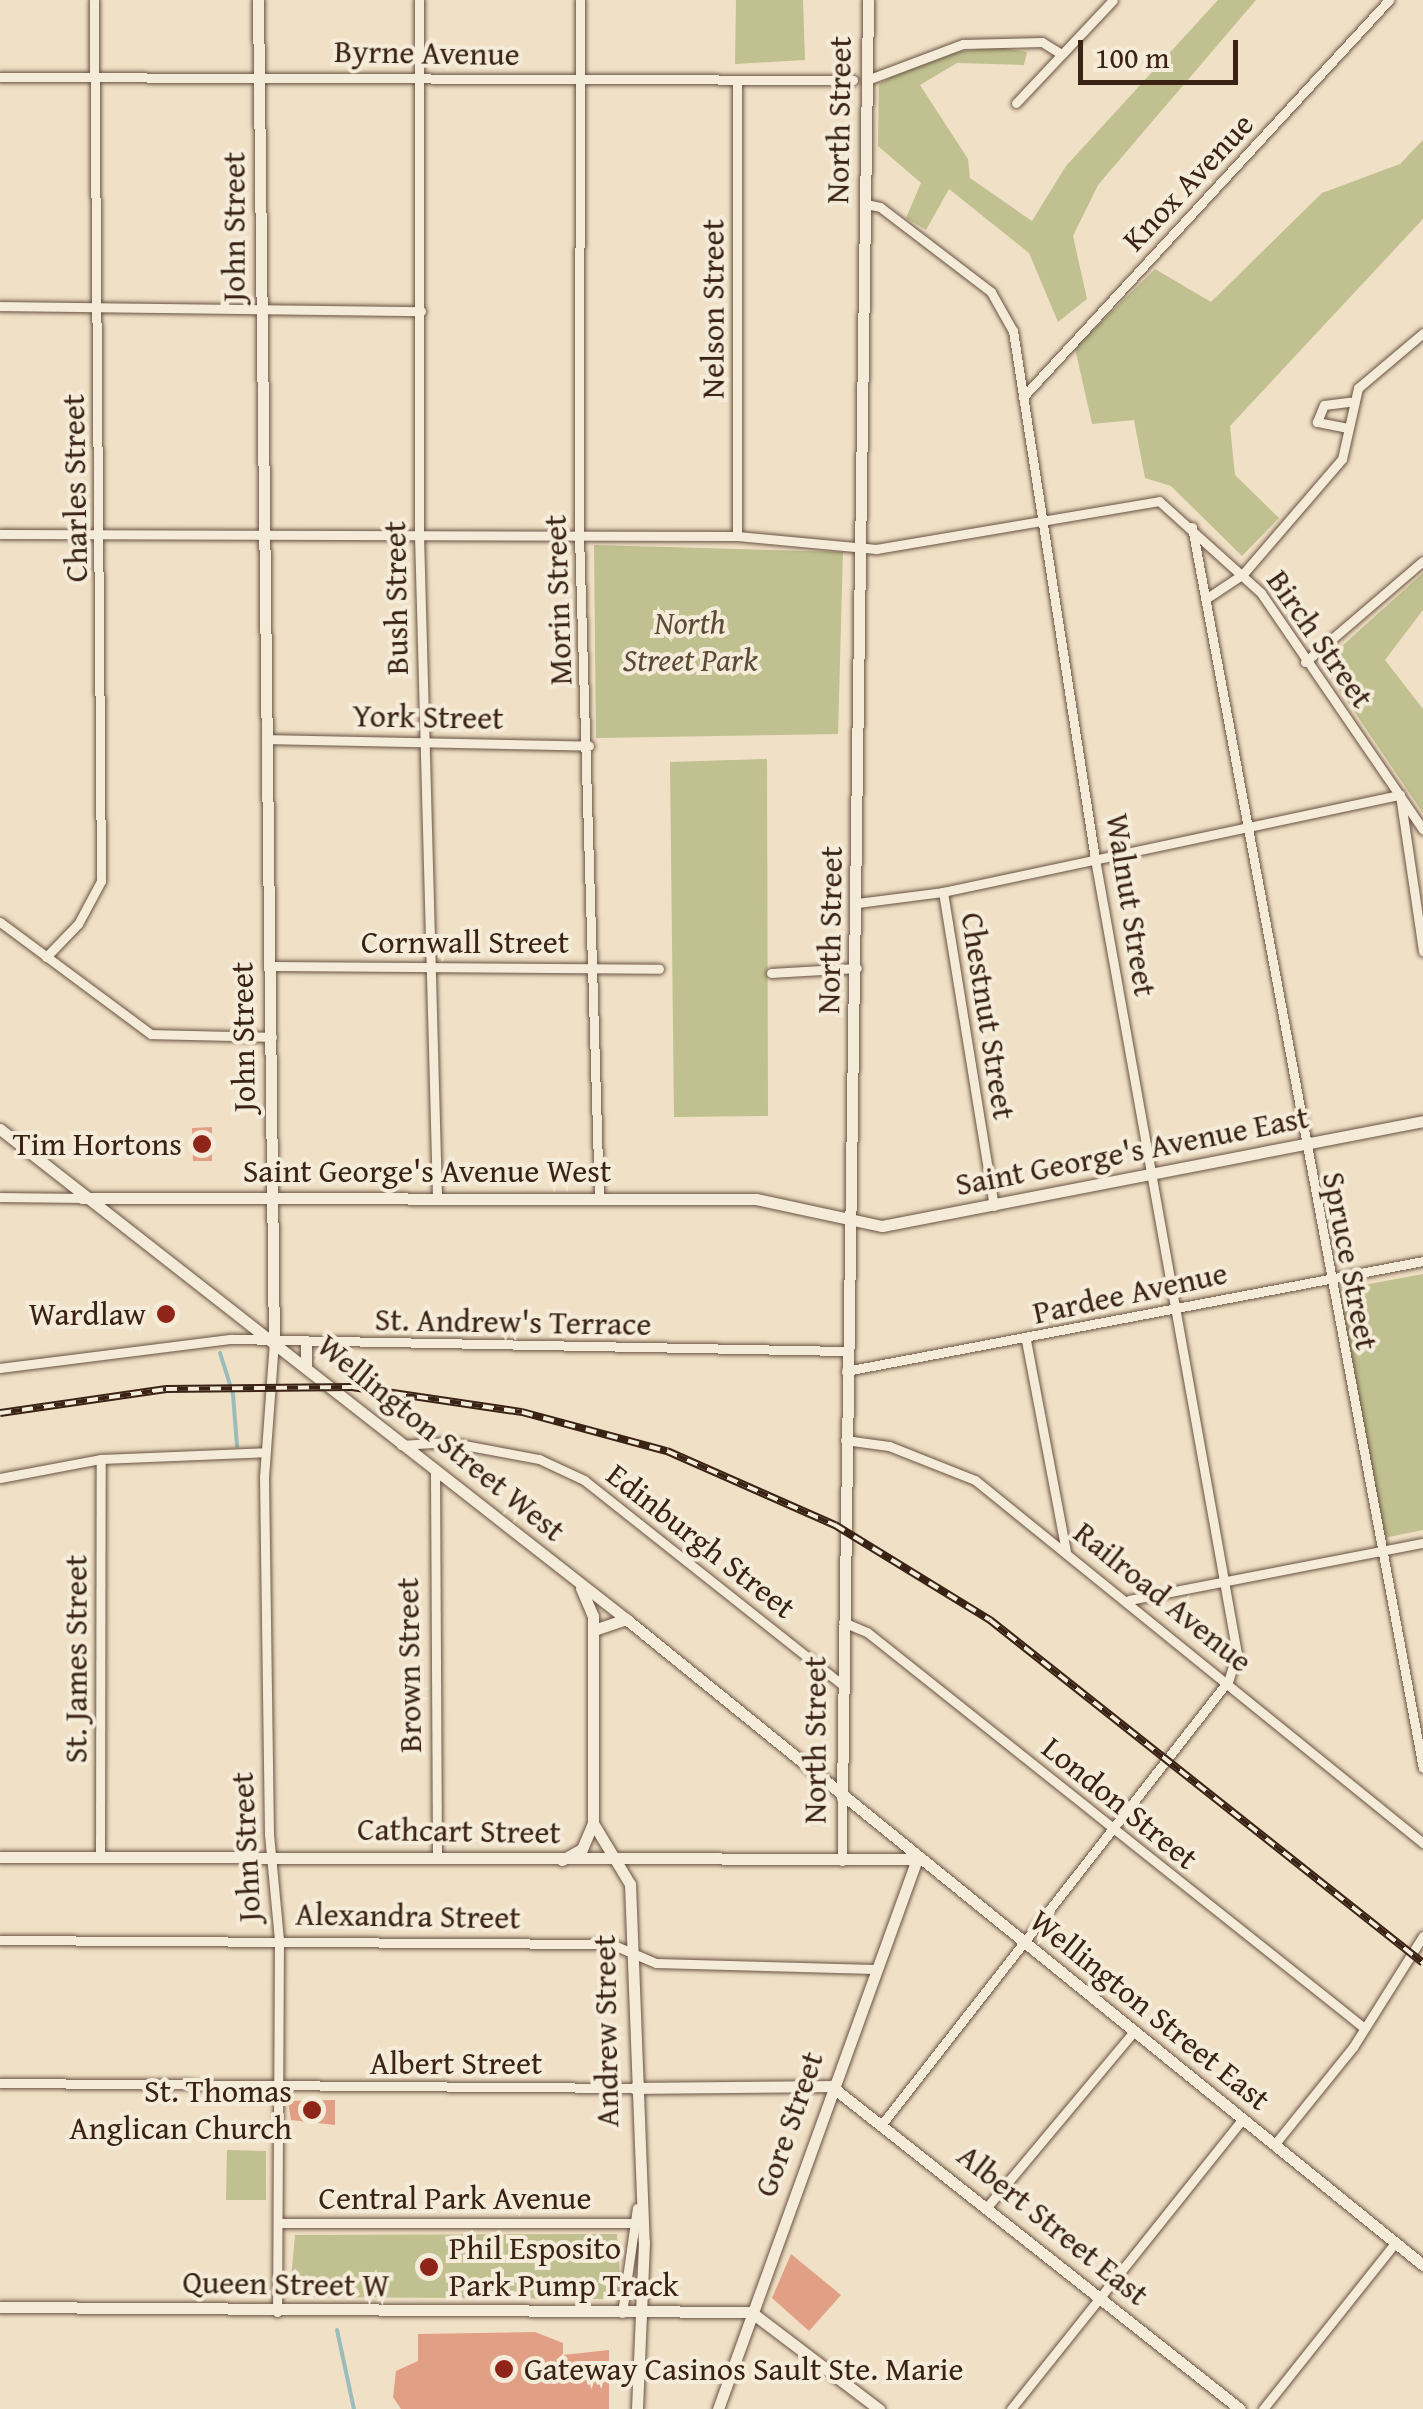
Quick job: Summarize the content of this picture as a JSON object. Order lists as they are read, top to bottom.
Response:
{
  "streets": {
    "main road": [
      "North Street",
      "John Street",
      "Saint George's Avenue East",
      "Saint George's Avenue West",
      "Wellington Street West",
      "Cathcart Street",
      "Wellington Street East",
      "Andrew Street",
      "Gore Street",
      "Albert Street East",
      "Queen Street W"
    ],
    "street": [
      "Byrne Avenue",
      "Knox Avenue",
      "Nelson Street",
      "Charles Street",
      "Bush Street",
      "Morin Street",
      "Birch Street",
      "York Street",
      "Walnut Street",
      "Cornwall Street",
      "Chestnut Street",
      "Spruce Street",
      "Pardee Avenue",
      "St. Andrew's Terrace",
      "Edinburgh Street",
      "Railroad Avenue",
      "St. James Street",
      "Brown Street",
      "London Street",
      "Alexandra Street",
      "Albert Street",
      "Central Park Avenue"
    ]
  },
  "crossings": [
    ["Byrne Avenue", "John Street"],
    ["Byrne Avenue", "Nelson Street"],
    ["Byrne Avenue", "Charles Street"],
    ["Byrne Avenue", "Bush Street"],
    ["Byrne Avenue", "Morin Street"],
    ["North Street", "Birch Street"],
    ["North Street", "Walnut Street"],
    ["North Street", "Saint George's Avenue East"],
    ["North Street", "Saint George's Avenue West"],
    ["North Street", "Pardee Avenue"],
    ["North Street", "St. Andrew's Terrace"],
    ["North Street", "Wellington Street West"],
    ["North Street", "Edinburgh Street"],
    ["North Street", "Railroad Avenue"],
    ["North Street", "London Street"],
    ["North Street", "Cathcart Street"],
    ["North Street", "Wellington Street East"],
    ["Knox Avenue", "Walnut Street"],
    ["John Street", "Birch Street"],
    ["John Street", "York Street"],
    ["John Street", "Cornwall Street"],
    ["John Street", "Saint George's Avenue West"],
    ["John Street", "St. Andrew's Terrace"],
    ["John Street", "Wellington Street West"],
    ["John Street", "Cathcart Street"],
    ["John Street", "Alexandra Street"],
    ["John Street", "Albert Street"],
    ["John Street", "Central Park Avenue"],
    ["John Street", "Queen Street W"],
    ["Nelson Street", "Birch Street"],
    ["Charles Street", "Birch Street"],
    ["Bush Street", "Birch Street"],
    ["Bush Street", "York Street"],
    ["Bush Street", "Cornwall Street"],
    ["Bush Street", "Saint George's Avenue West"],
    ["Morin Street", "Birch Street"],
    ["Morin Street", "York Street"],
    ["Morin Street", "Cornwall Street"],
    ["Morin Street", "Saint George's Avenue West"],
    ["Birch Street", "Walnut Street"],
    ["Birch Street", "Spruce Street"],
    ["Walnut Street", "Saint George's Avenue East"],
    ["Walnut Street", "Pardee Avenue"],
    ["Walnut Street", "Railroad Avenue"],
    ["Chestnut Street", "Saint George's Avenue East"],
    ["Saint George's Avenue East", "Saint George's Avenue West"],
    ["Saint George's Avenue East", "Spruce Street"],
    ["Saint George's Avenue West", "Wellington Street West"],
    ["Spruce Street", "Pardee Avenue"],
    ["St. Andrew's Terrace", "Wellington Street West"],
    ["Wellington Street West", "Edinburgh Street"],
    ["Wellington Street West", "Brown Street"],
    ["Wellington Street West", "Wellington Street East"],
    ["St. James Street", "Cathcart Street"],
    ["Brown Street", "Cathcart Street"],
    ["Cathcart Street", "Wellington Street East"],
    ["Cathcart Street", "Gore Street"],
    ["Alexandra Street", "Andrew Street"],
    ["Alexandra Street", "Gore Street"],
    ["Wellington Street East", "Gore Street"],
    ["Andrew Street", "Albert Street"],
    ["Andrew Street", "Central Park Avenue"],
    ["Andrew Street", "Queen Street W"],
    ["Gore Street", "Albert Street East"],
    ["Gore Street", "Queen Street W"]
  ],
  "parks": ["North Street Park"],
  "places": [
    "Tim Hortons",
    "Wardlaw",
    "St. Thomas Anglican Church",
    "Phil Esposito Park Pump Track",
    "Gateway Casinos Sault Ste. Marie"
  ],
  "scale_bar": "100 m"
}
